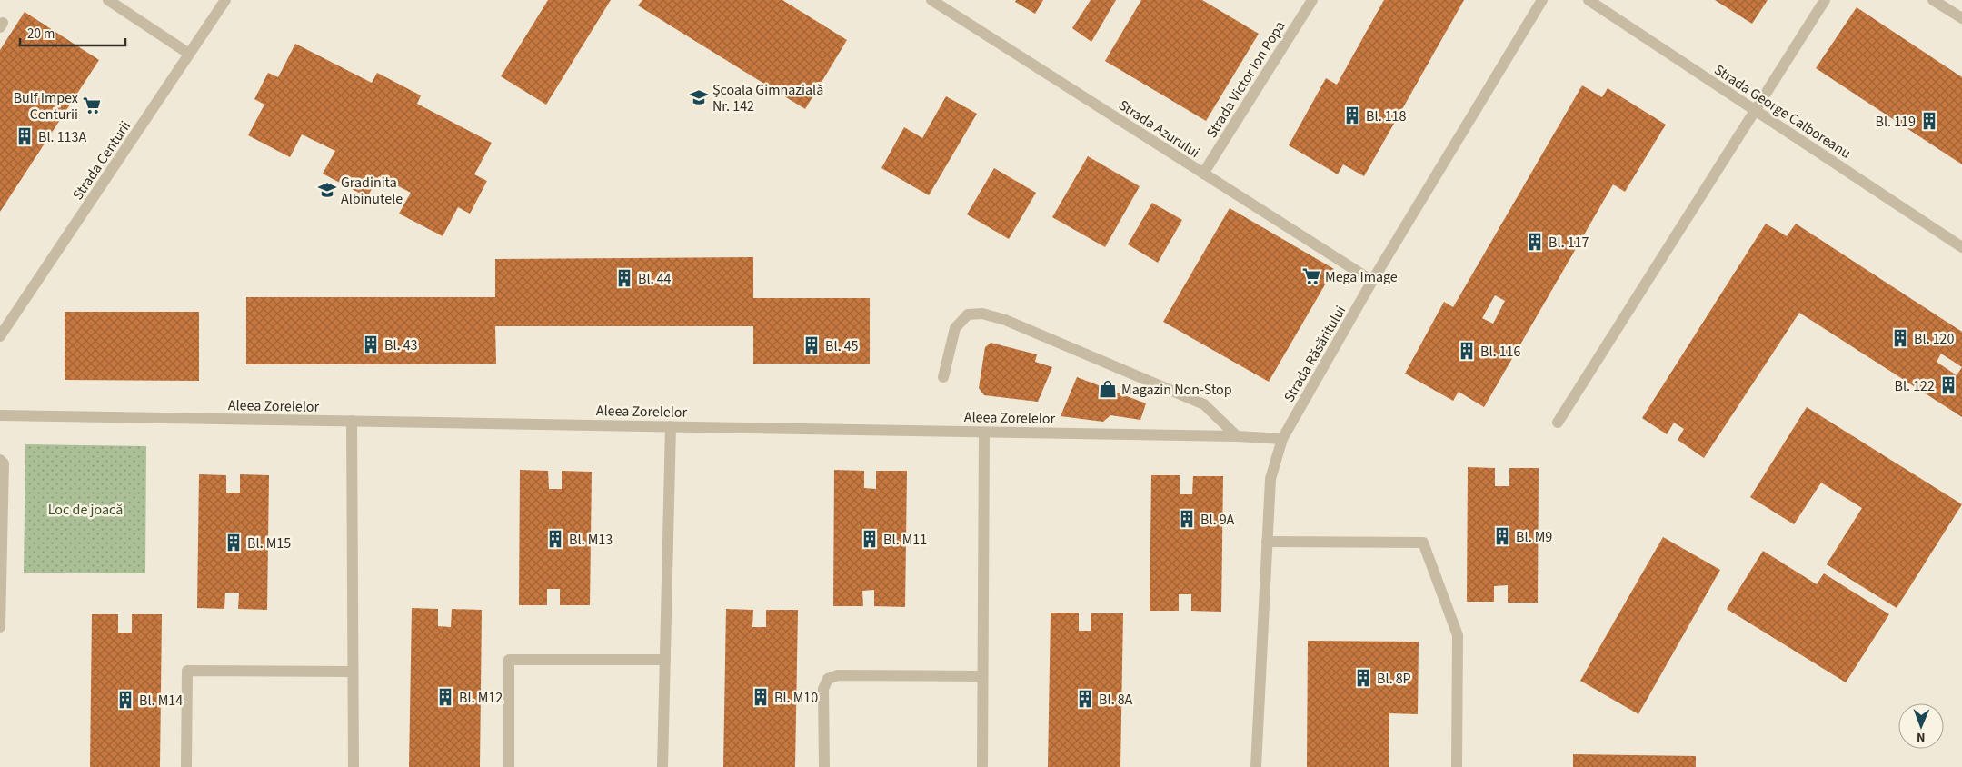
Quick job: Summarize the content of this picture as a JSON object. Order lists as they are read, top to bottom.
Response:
{
  "streets": {
    "street": [
      "Strada Victor Ion Popa",
      "Strada George Calboreanu",
      "Strada Azurului",
      "Strada Centurii",
      "Strada Răsăritului",
      "Aleea Zorelelor"
    ]
  },
  "crossings": [
    ["Strada Victor Ion Popa", "Strada Azurului"],
    ["Strada Azurului", "Strada Răsăritului"],
    ["Strada Răsăritului", "Aleea Zorelelor"]
  ],
  "parks": ["Loc de joacă"],
  "places": {
    "school or university": ["Școala Gimnazială Nr. 142", "Gradinita Albinutele"],
    "supermarket": ["Bulf Impex Centurii", "Mega Image"],
    "building": [
      "Bl. 118",
      "Bl. 119",
      "Bl. 113A",
      "Bl. 117",
      "Bl. 44",
      "Bl. 120",
      "Bl. 43",
      "Bl. 45",
      "Bl. 116",
      "Bl. 122",
      "Bl. 9A",
      "Bl. M9",
      "Bl. M13",
      "Bl. M11",
      "Bl. M15",
      "Bl. 8P",
      "Bl. M12",
      "Bl. M10",
      "Bl. 8A",
      "Bl. M14"
    ],
    "shop": ["Magazin Non-Stop"]
  },
  "scale_bar": "20 m",
  "north": "bottom"
}
